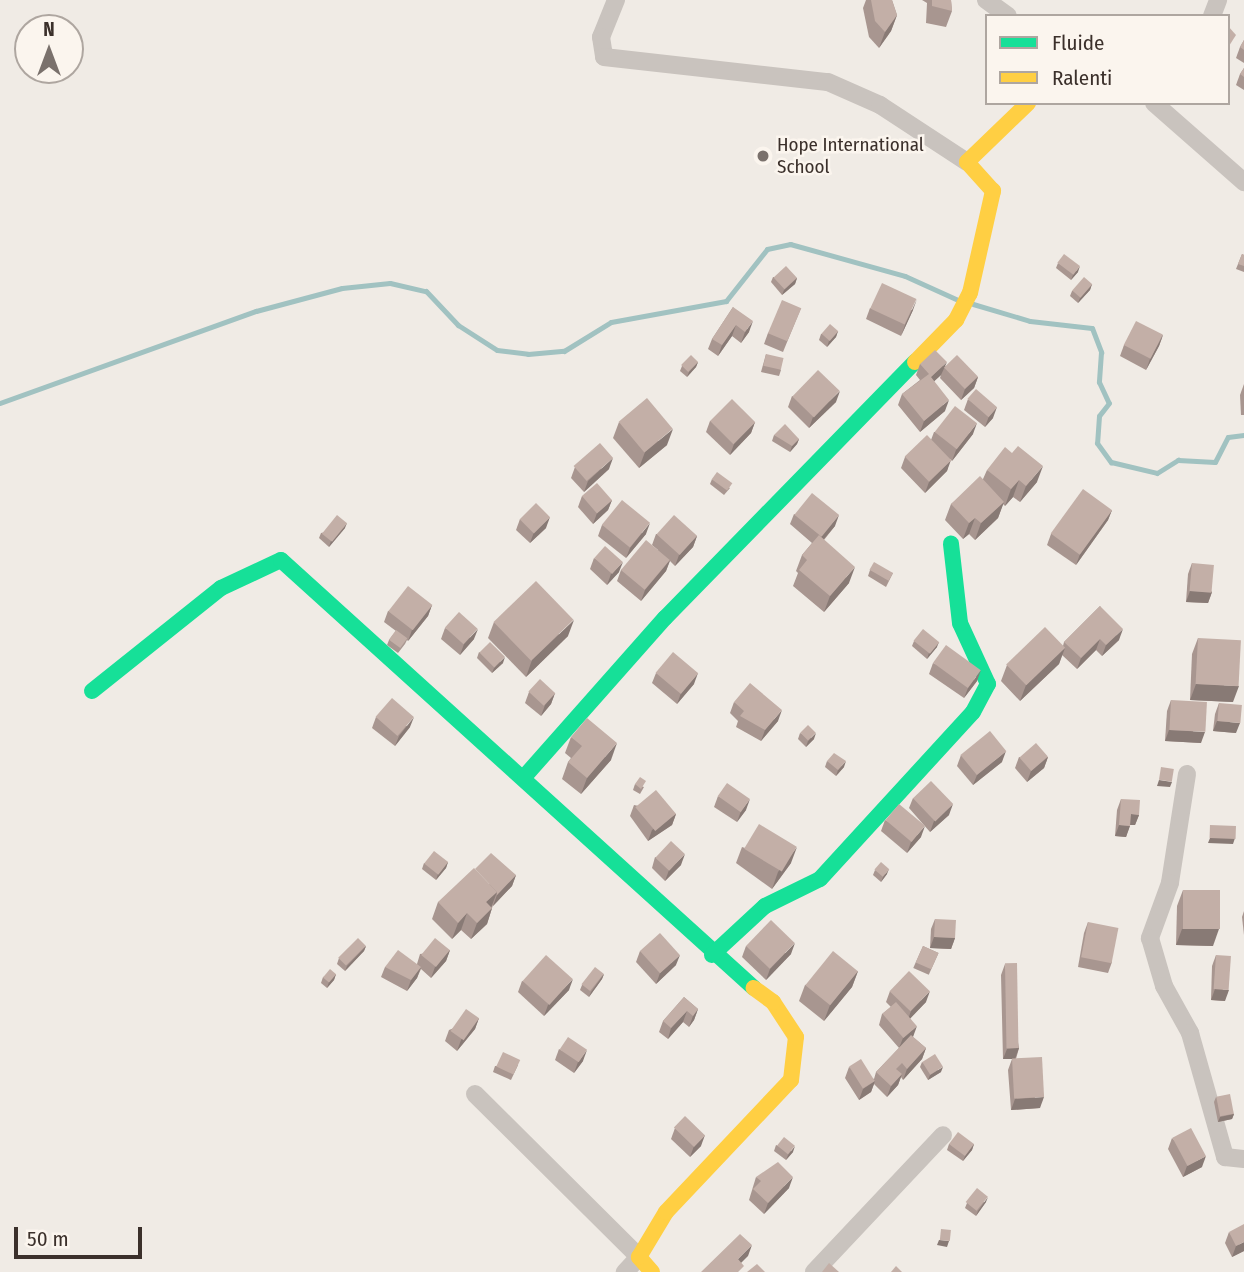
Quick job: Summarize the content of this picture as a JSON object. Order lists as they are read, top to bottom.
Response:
{
  "places": ["Hope International School"],
  "legend": ["Fluide", "Ralenti"],
  "scale_bar": "50 m",
  "north": "top"
}
